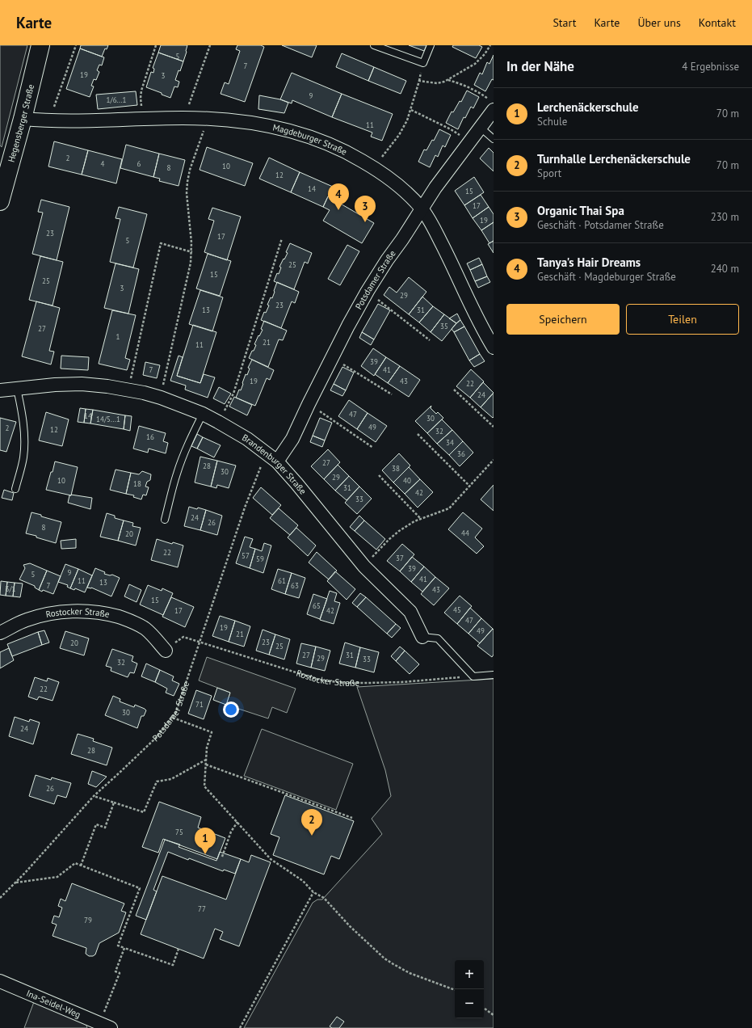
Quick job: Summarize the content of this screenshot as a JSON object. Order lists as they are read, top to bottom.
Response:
{
  "streets": {
    "street": [
      "Hegensberger Straße",
      "Magdeburger Straße",
      "Potsdamer Straße",
      "Brandenburger Straße",
      "Rostocker Straße",
      "Ina-Seidel-Weg"
    ]
  },
  "crossings": [
    ["Hegensberger Straße", "Magdeburger Straße"],
    ["Magdeburger Straße", "Potsdamer Straße"],
    ["Potsdamer Straße", "Brandenburger Straße"],
    ["Potsdamer Straße", "Rostocker Straße"],
    ["Brandenburger Straße", "Rostocker Straße"]
  ],
  "house_numbers": [
    "5",
    "7",
    "19",
    "3",
    "9",
    "1/6...1",
    "11",
    "2",
    "4",
    "6",
    "10",
    "8",
    "12",
    "14",
    "15",
    "17",
    "19",
    "23",
    "17",
    "5",
    "25",
    "15",
    "25",
    "3",
    "29",
    "23",
    "13",
    "31",
    "35",
    "27",
    "1",
    "21",
    "11",
    "39",
    "7",
    "41",
    "19",
    "43",
    "22",
    "24",
    "47",
    "14",
    "30",
    "14/5...1",
    "49",
    "2",
    "12",
    "32",
    "16",
    "34",
    "36",
    "27",
    "28",
    "38",
    "30",
    "29",
    "10",
    "40",
    "18",
    "31",
    "42",
    "33",
    "24",
    "26",
    "8",
    "44",
    "20",
    "22",
    "57",
    "37",
    "59",
    "39",
    "9",
    "5",
    "41",
    "11",
    "61",
    "13",
    "7",
    "63",
    "3/1",
    "43",
    "15",
    "65",
    "45",
    "17",
    "42",
    "47",
    "19",
    "49",
    "21",
    "23",
    "20",
    "25",
    "27",
    "31",
    "29",
    "33",
    "32",
    "22",
    "71",
    "30",
    "24",
    "28",
    "26",
    "75",
    "77",
    "79"
  ],
  "page": {
    "header": "Karte",
    "nav": [
      "Start",
      "Karte",
      "Über uns",
      "Kontakt"
    ],
    "heading": ["In der Nähe", "4 Ergebnisse"],
    "list": [
      {
        "mark": "1",
        "name": "Lerchenäckerschule",
        "note": "Schule",
        "value": "70 m"
      },
      {
        "mark": "2",
        "name": "Turnhalle Lerchenäckerschule",
        "note": "Sport",
        "value": "70 m"
      },
      {
        "mark": "3",
        "name": "Organic Thai Spa",
        "note": "Geschäft · Potsdamer Straße",
        "value": "230 m"
      },
      {
        "mark": "4",
        "name": "Tanya's Hair Dreams",
        "note": "Geschäft · Magdeburger Straße",
        "value": "240 m"
      }
    ],
    "pins": [
      "4",
      "3",
      "2",
      "1"
    ],
    "buttons": ["Speichern", "Teilen"],
    "map_buttons": ["+", "−"]
  }
}
